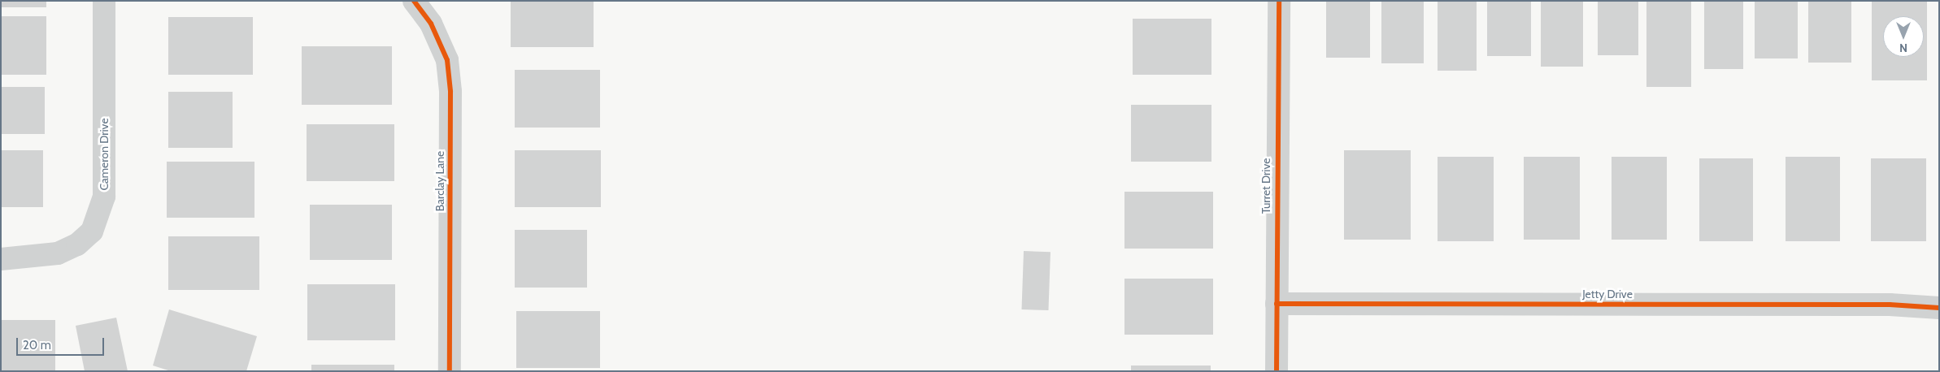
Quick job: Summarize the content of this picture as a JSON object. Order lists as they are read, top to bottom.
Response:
{
  "streets": {
    "street": [
      "Cameron Drive",
      "Barclay Lane",
      "Turret Drive",
      "Jetty Drive"
    ]
  },
  "crossings": [
    ["Turret Drive", "Jetty Drive"]
  ],
  "scale_bar": "20 m",
  "north": "bottom"
}
